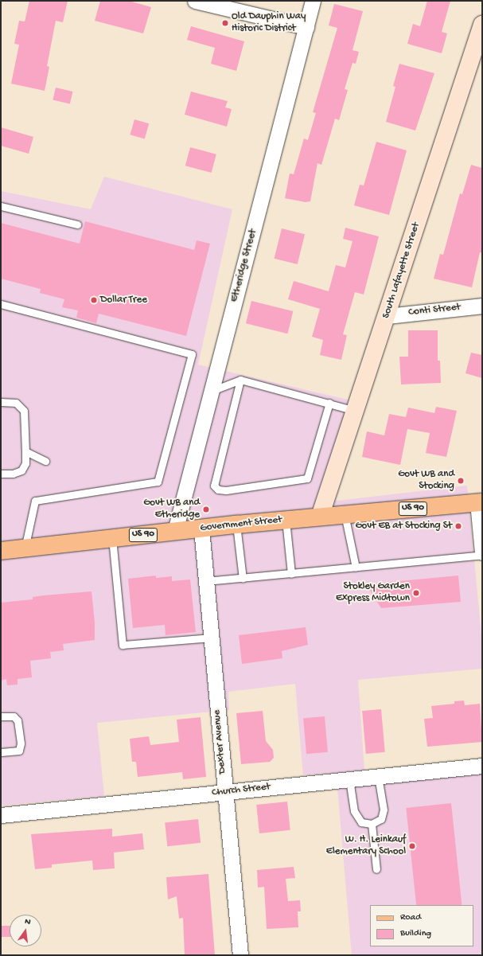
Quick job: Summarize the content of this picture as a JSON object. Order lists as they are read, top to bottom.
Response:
{
  "streets": {
    "main road": ["US 90", "Government Street"],
    "street": [
      "Etheridge Street",
      "South Lafayette Street",
      "Conti Street",
      "Dexter Avenue",
      "Church Street"
    ]
  },
  "crossings": [
    ["Etheridge Street", "Government Street"],
    ["South Lafayette Street", "Conti Street"],
    ["South Lafayette Street", "Government Street"],
    ["Government Street", "Dexter Avenue"],
    ["Dexter Avenue", "Church Street"]
  ],
  "places": [
    "Old Dauphin Way Historic District",
    "Dollar Tree",
    "Govt WB and Stocking",
    "Govt WB and Etheridge",
    "Govt EB at Stocking St",
    "Stokley Garden Express Midtown",
    "W. H. Leinkauf Elementary School"
  ],
  "legend": ["Road", "Building"],
  "north": "top"
}
